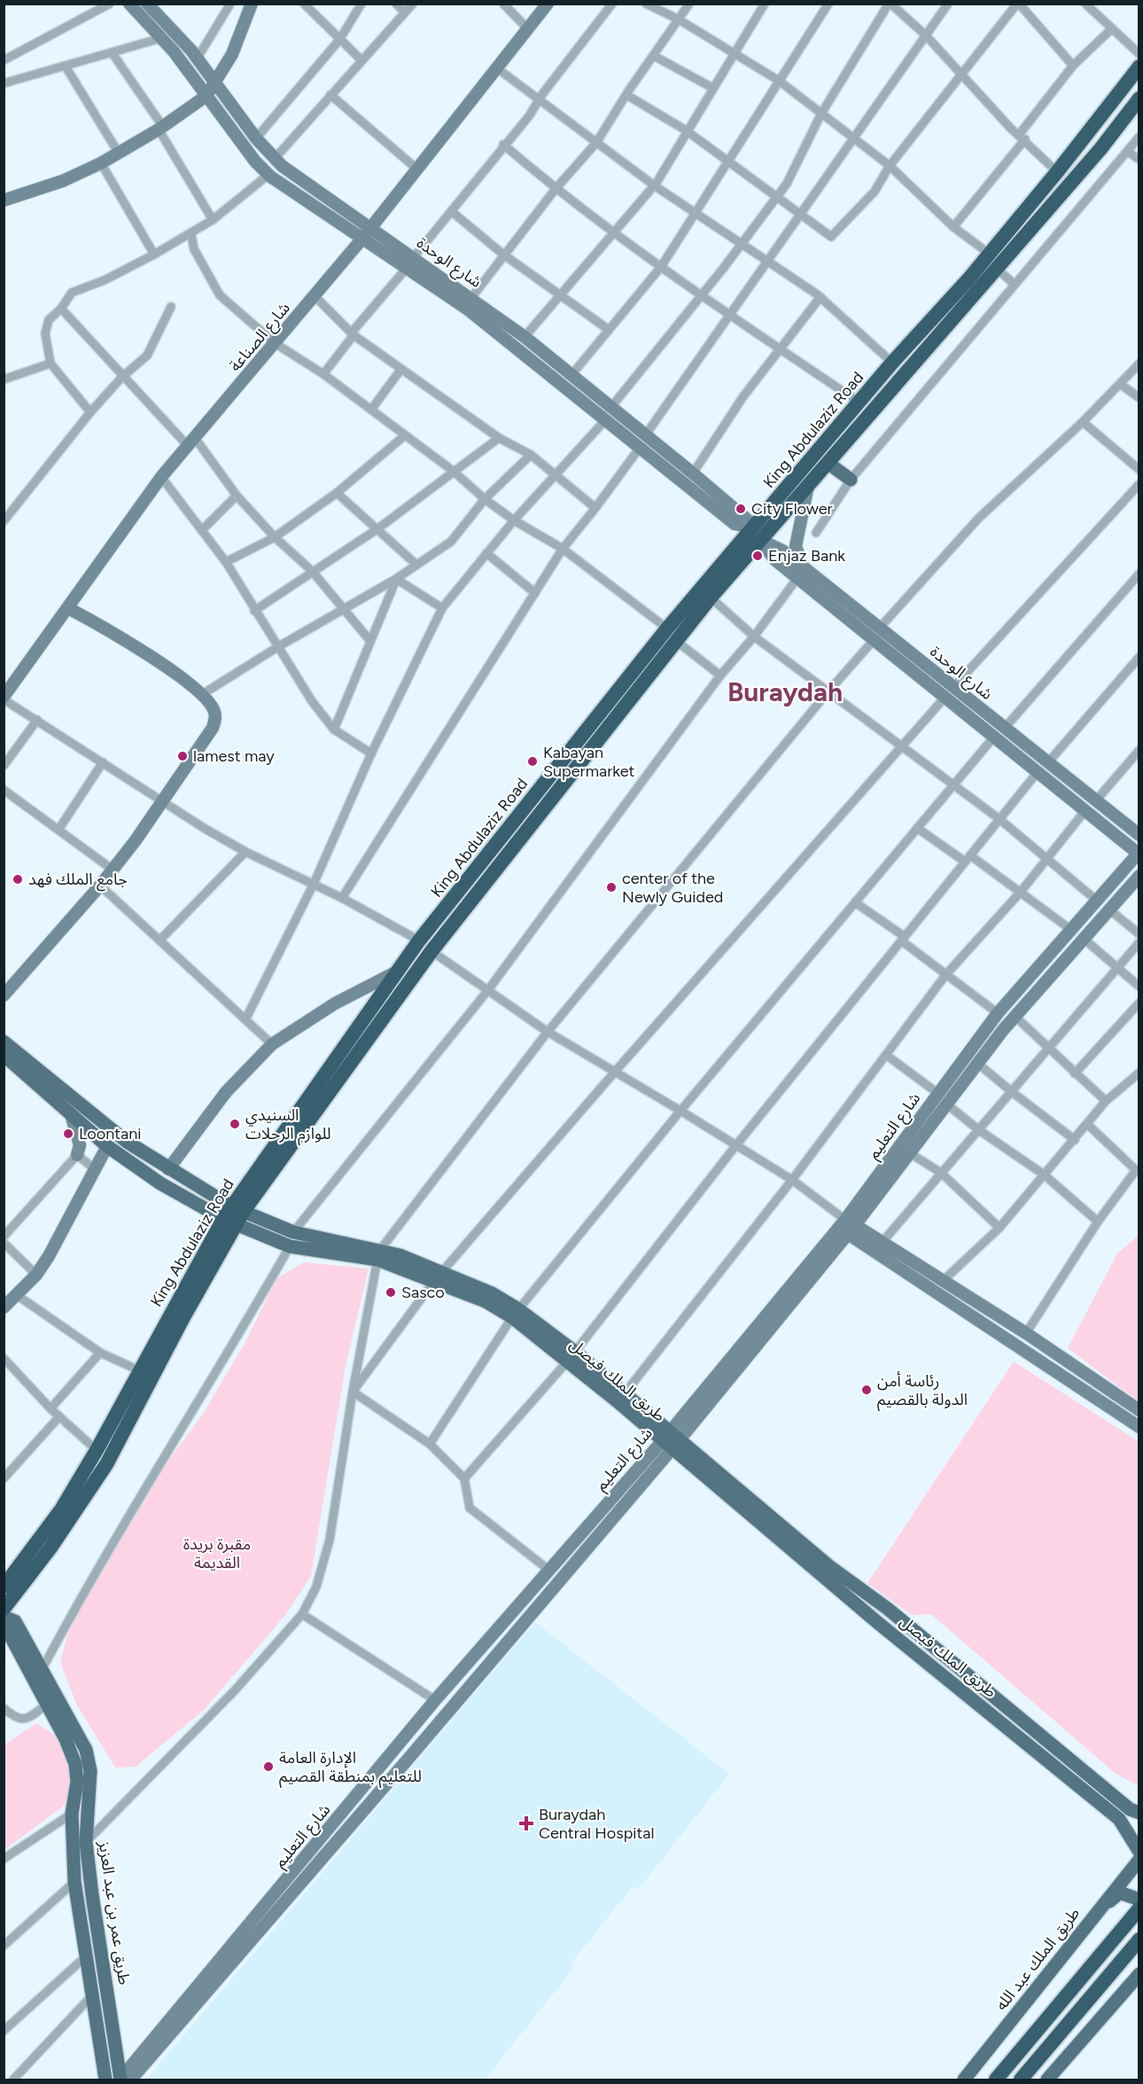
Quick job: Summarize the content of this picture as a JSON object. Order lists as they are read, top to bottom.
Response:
{
  "streets": {
    "highway": ["King Abdulaziz Road"],
    "main road": ["طريق الملك فيصل", "طريق عمر بن عبد العزيز", "طريق الملك عبد الله"],
    "street": ["شارع الوحدة", "شارع الصناعة", "شارع التعليم"]
  },
  "crossings": [
    ["شارع الوحدة", "شارع الصناعة"],
    ["شارع الوحدة", "King Abdulaziz Road"],
    ["King Abdulaziz Road", "طريق الملك فيصل"],
    ["شارع التعليم", "طريق الملك فيصل"],
    ["شارع التعليم", "طريق عمر بن عبد العزيز"]
  ],
  "districts": ["Buraydah"],
  "parks": ["مقبرة بريدة القديمة"],
  "places": {
    "other": [
      "City Flower",
      "Enjaz Bank",
      "lamest may",
      "Kabayan Supermarket",
      "جامع الملك فهد",
      "center of the Newly Guided",
      "السنيدي للوازم الرحلات",
      "Loontani",
      "Sasco",
      "رئاسة أمن الدولة بالقصيم",
      "الإدارة العامة للتعليم بمنطقة القصيم"
    ],
    "health": ["Buraydah Central Hospital"]
  }
}
